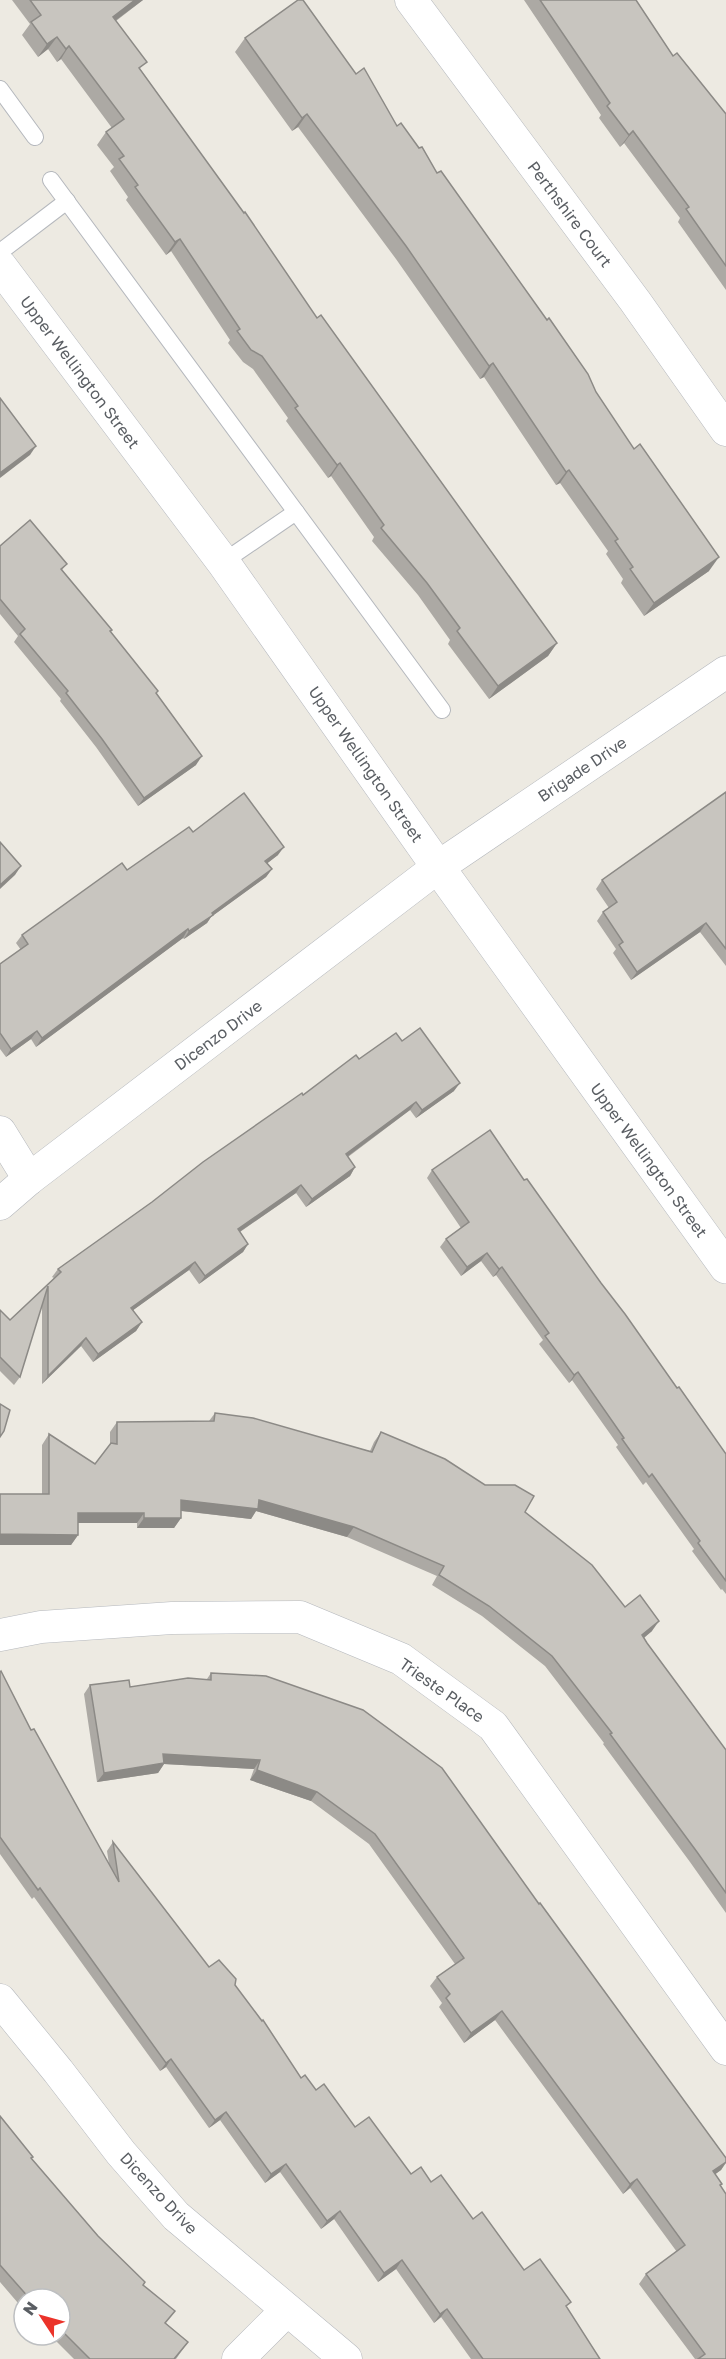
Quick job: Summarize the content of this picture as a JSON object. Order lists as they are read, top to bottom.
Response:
{
  "streets": {
    "main road": ["Upper Wellington Street"],
    "street": [
      "Perthshire Court",
      "Brigade Drive",
      "Dicenzo Drive",
      "Trieste Place"
    ]
  },
  "crossings": [
    ["Upper Wellington Street", "Brigade Drive"],
    ["Upper Wellington Street", "Dicenzo Drive"],
    ["Brigade Drive", "Dicenzo Drive"]
  ],
  "north": "top left"
}
